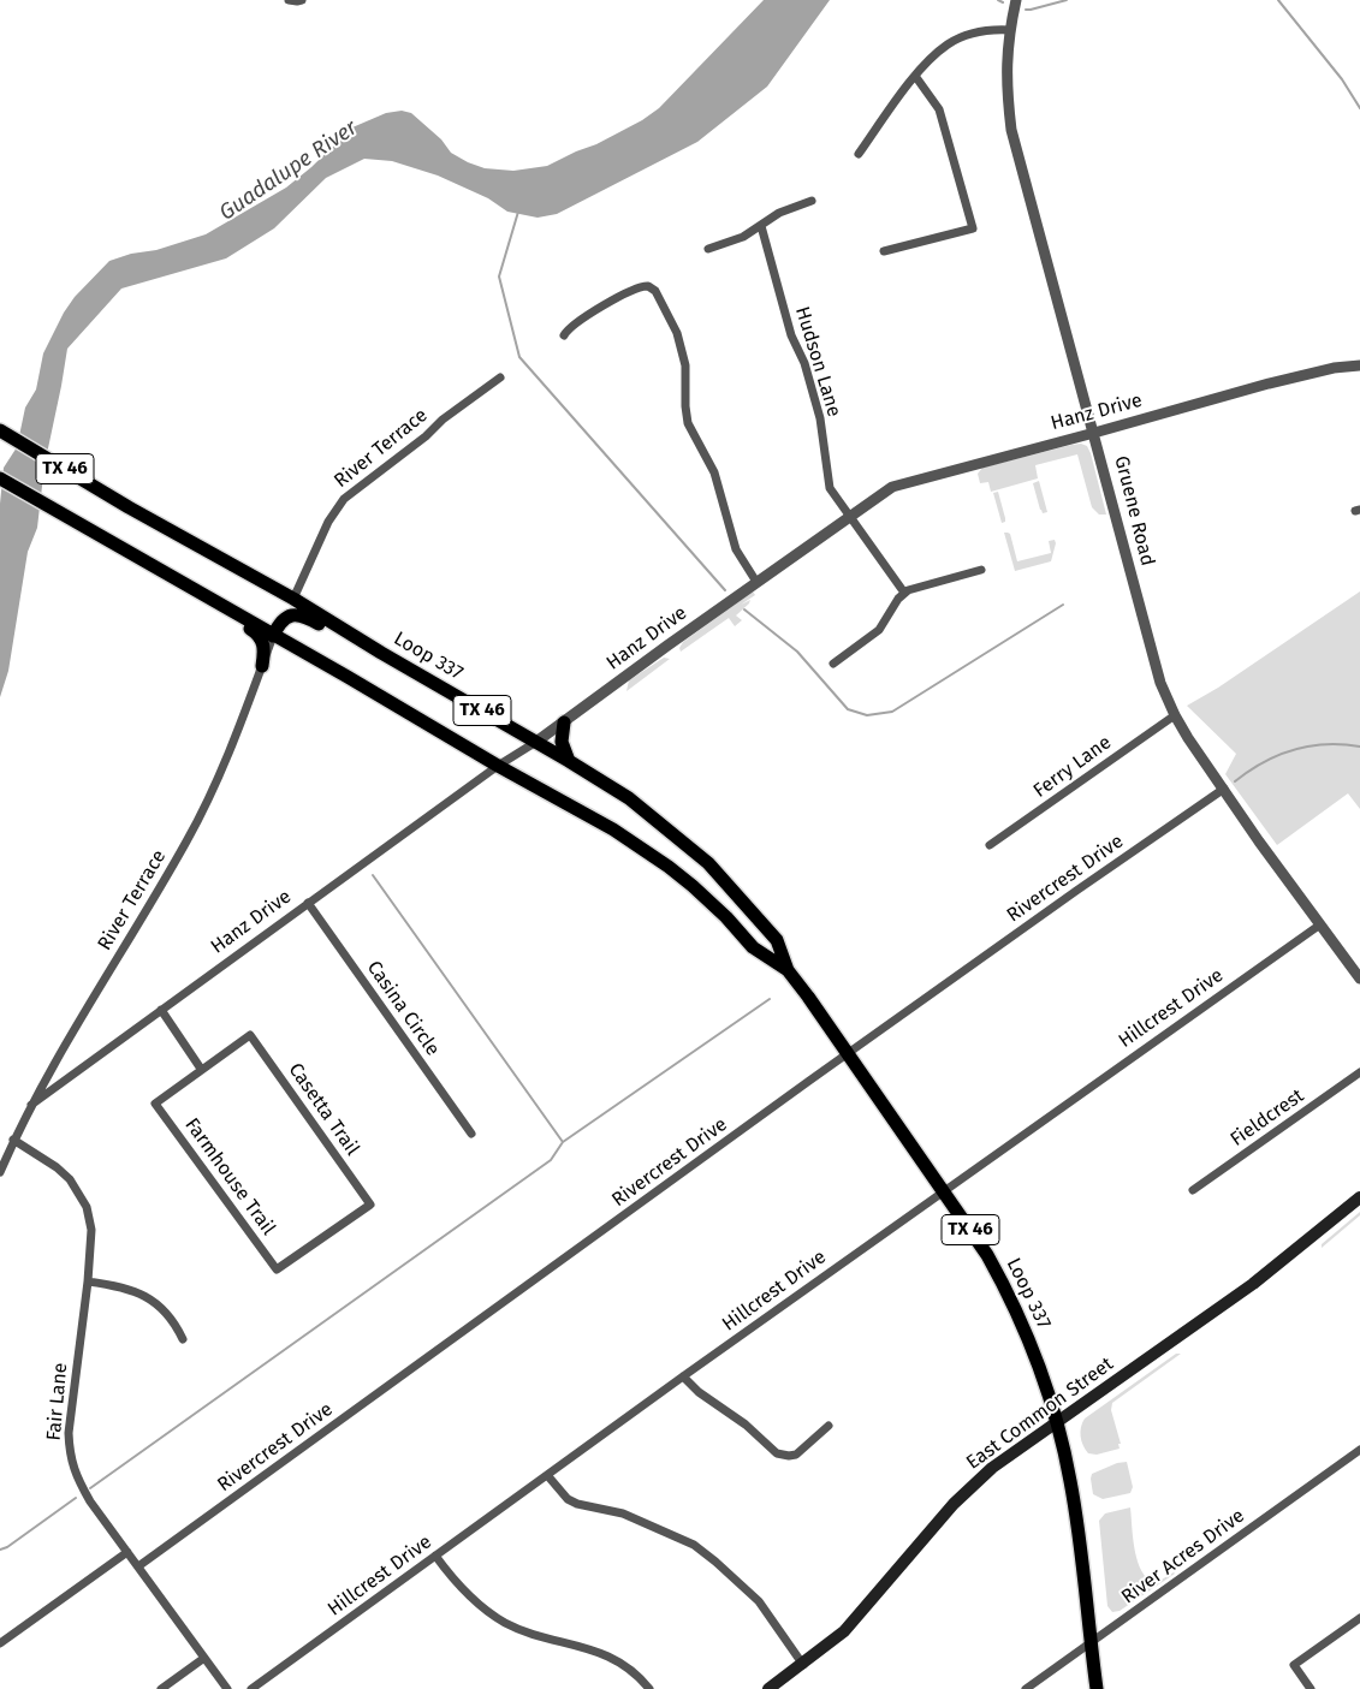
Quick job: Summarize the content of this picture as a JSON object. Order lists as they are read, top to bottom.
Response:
{
  "streets": {
    "main road": ["TX 46", "Loop 337", "East Common Street"],
    "street": [
      "Hudson Lane",
      "Hanz Drive",
      "River Terrace",
      "Gruene Road",
      "Ferry Lane",
      "Rivercrest Drive",
      "Casina Circle",
      "Hillcrest Drive",
      "Casetta Trail",
      "Fieldcrest",
      "Farmhouse Trail",
      "Fair Lane",
      "River Acres Drive"
    ]
  },
  "crossings": [
    ["Hudson Lane", "Hanz Drive"],
    ["Hanz Drive", "River Terrace"],
    ["Hanz Drive", "Gruene Road"],
    ["Hanz Drive", "Loop 337"],
    ["Hanz Drive", "Casina Circle"],
    ["River Terrace", "Loop 337"],
    ["River Terrace", "Fair Lane"],
    ["Gruene Road", "Ferry Lane"],
    ["Gruene Road", "Rivercrest Drive"],
    ["Gruene Road", "Hillcrest Drive"],
    ["Loop 337", "Rivercrest Drive"],
    ["Loop 337", "Hillcrest Drive"],
    ["Loop 337", "East Common Street"],
    ["Loop 337", "River Acres Drive"],
    ["Rivercrest Drive", "Fair Lane"],
    ["Casetta Trail", "Farmhouse Trail"]
  ],
  "water": ["Guadalupe River"]
}
